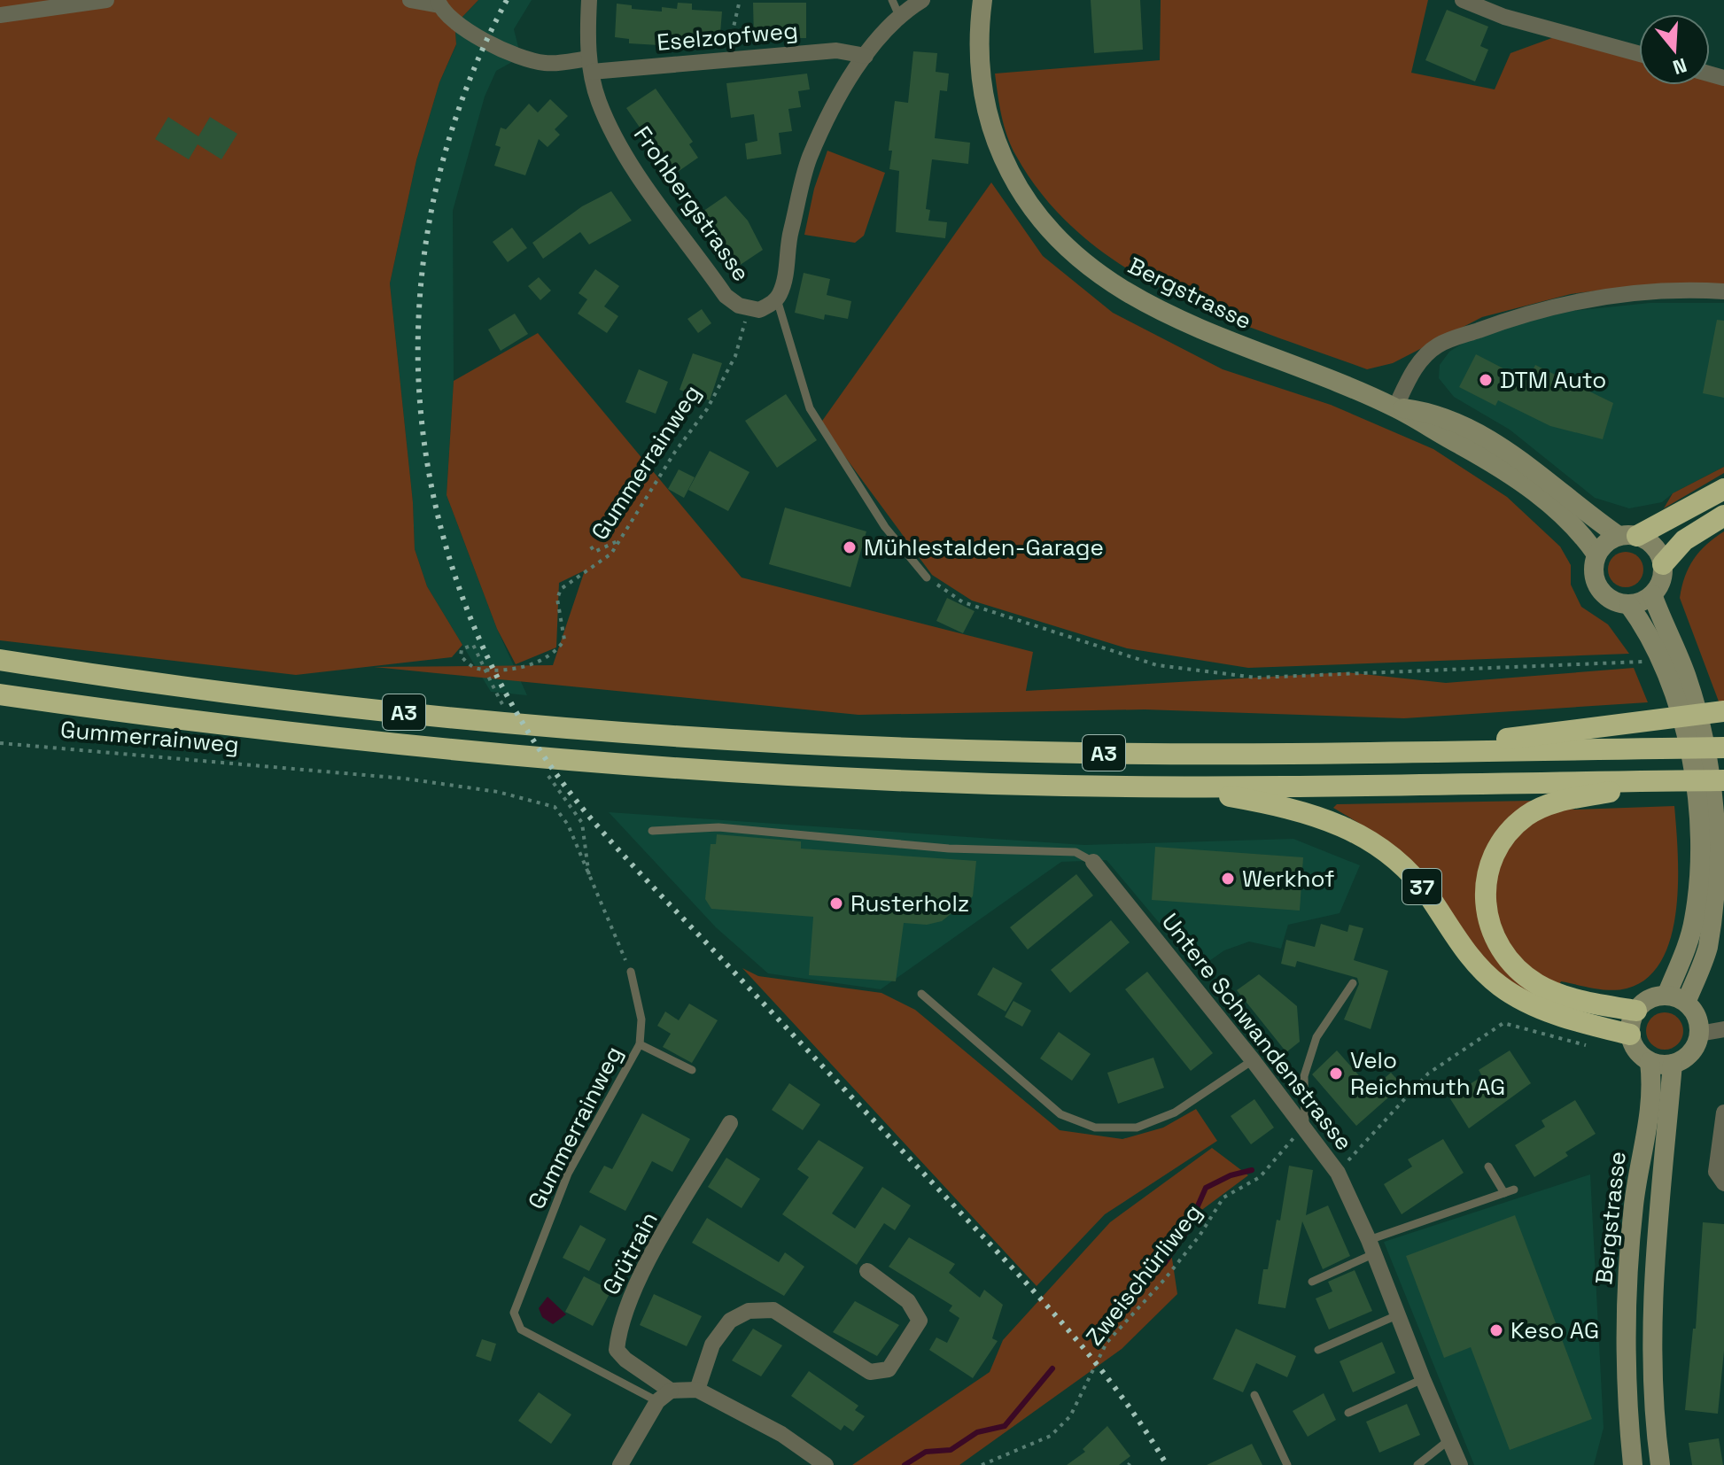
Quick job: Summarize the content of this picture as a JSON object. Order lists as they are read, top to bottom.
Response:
{
  "streets": {
    "highway": ["A3", "37"],
    "main road": ["Bergstrasse"],
    "street": [
      "Eselzopfweg",
      "Frohbergstrasse",
      "Untere Schwandenstrasse",
      "Grütrain"
    ],
    "lane": ["Gummerrainweg"],
    "path": ["Zweischürliweg"]
  },
  "crossings": [
    ["Eselzopfweg", "Frohbergstrasse"],
    ["Frohbergstrasse", "Gummerrainweg"],
    ["Bergstrasse", "37"],
    ["Gummerrainweg", "Grütrain"],
    ["A3", "37"],
    ["Untere Schwandenstrasse", "Zweischürliweg"]
  ],
  "places": [
    "DTM Auto",
    "Mühlestalden-Garage",
    "Werkhof",
    "Rusterholz",
    "Velo Reichmuth AG",
    "Keso AG"
  ],
  "north": "bottom"
}
